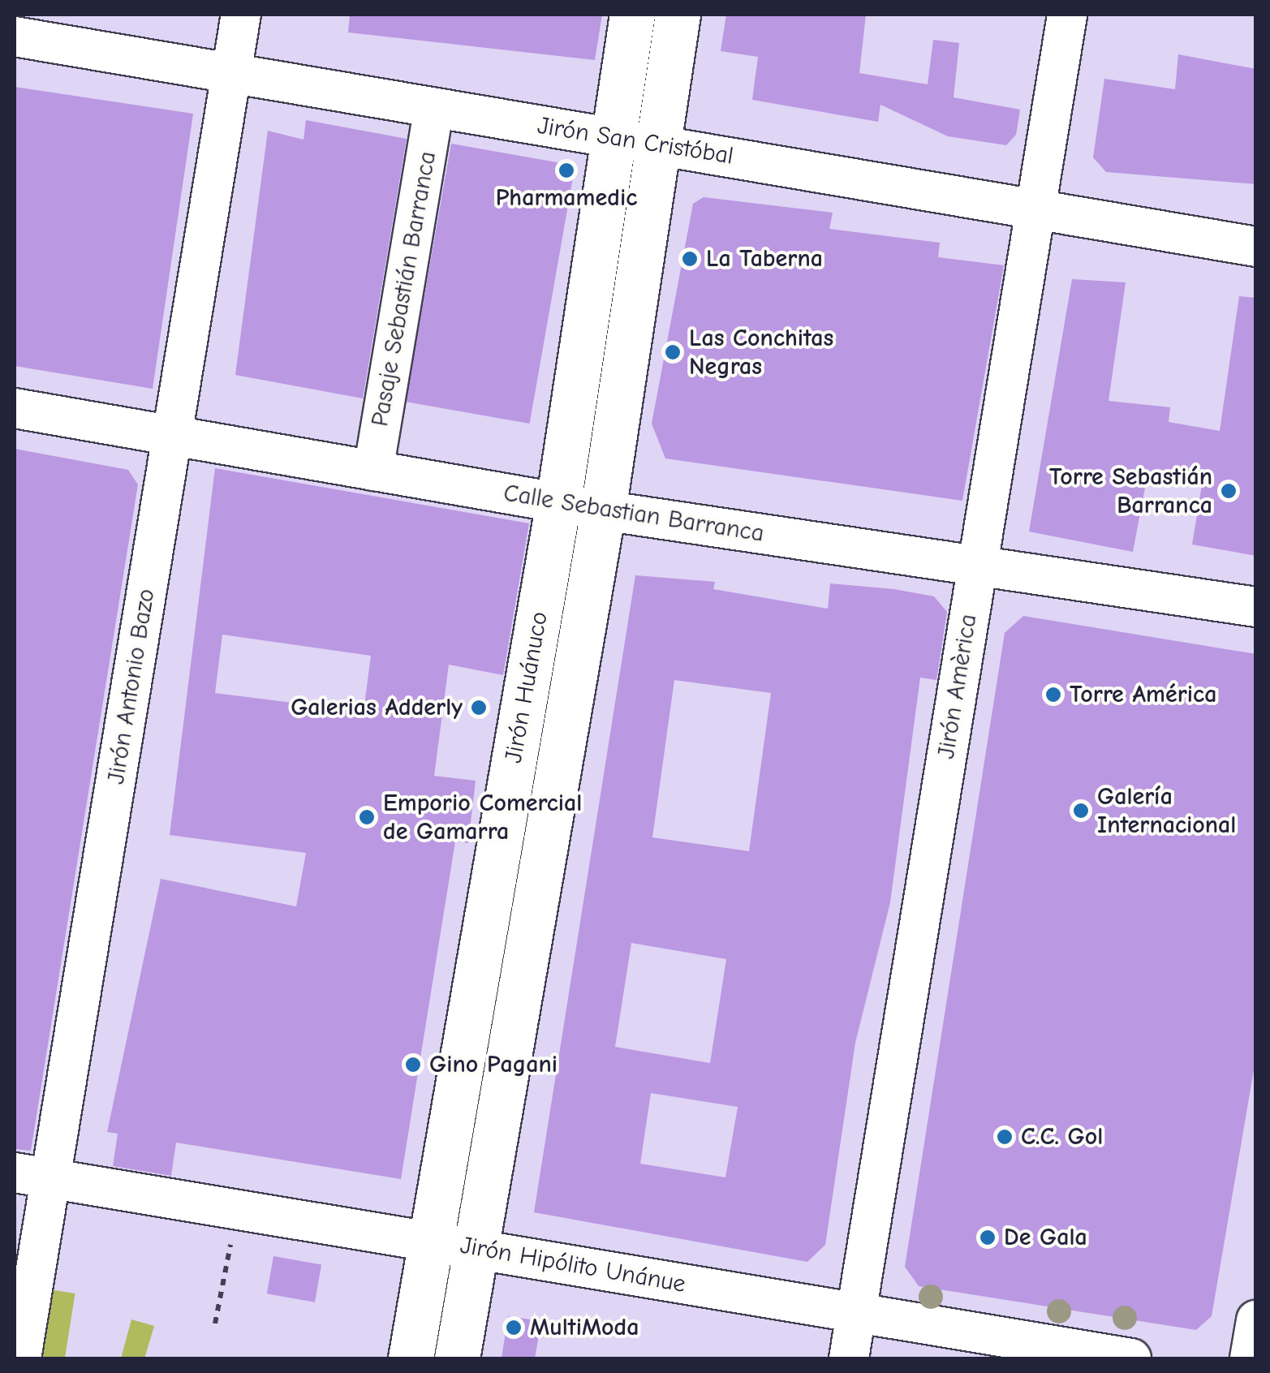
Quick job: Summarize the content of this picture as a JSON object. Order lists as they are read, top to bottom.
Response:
{
  "streets": {
    "street": [
      "Jirón San Cristóbal",
      "Pasaje Sebastián Barranca",
      "Calle Sebastian Barranca",
      "Jirón Antonio Bazo",
      "Jirón Amèrica",
      "Jirón Huánuco",
      "Jirón Hipólito Unánue"
    ]
  },
  "crossings": [
    ["Jirón San Cristóbal", "Pasaje Sebastián Barranca"],
    ["Jirón San Cristóbal", "Jirón Antonio Bazo"],
    ["Jirón San Cristóbal", "Jirón Amèrica"],
    ["Jirón San Cristóbal", "Jirón Huánuco"],
    ["Pasaje Sebastián Barranca", "Calle Sebastian Barranca"],
    ["Calle Sebastian Barranca", "Jirón Antonio Bazo"],
    ["Calle Sebastian Barranca", "Jirón Amèrica"],
    ["Calle Sebastian Barranca", "Jirón Huánuco"],
    ["Jirón Antonio Bazo", "Jirón Hipólito Unánue"],
    ["Jirón Amèrica", "Jirón Hipólito Unánue"],
    ["Jirón Huánuco", "Jirón Hipólito Unánue"]
  ],
  "places": [
    "Pharmamedic",
    "La Taberna",
    "Las Conchitas Negras",
    "Torre Sebastián Barranca",
    "Torre América",
    "Galerias Adderly",
    "Galería Internacional",
    "Emporio Comercial de Gamarra",
    "Gino Pagani",
    "C.C. Gol",
    "De Gala",
    "MultiModa"
  ]
}
